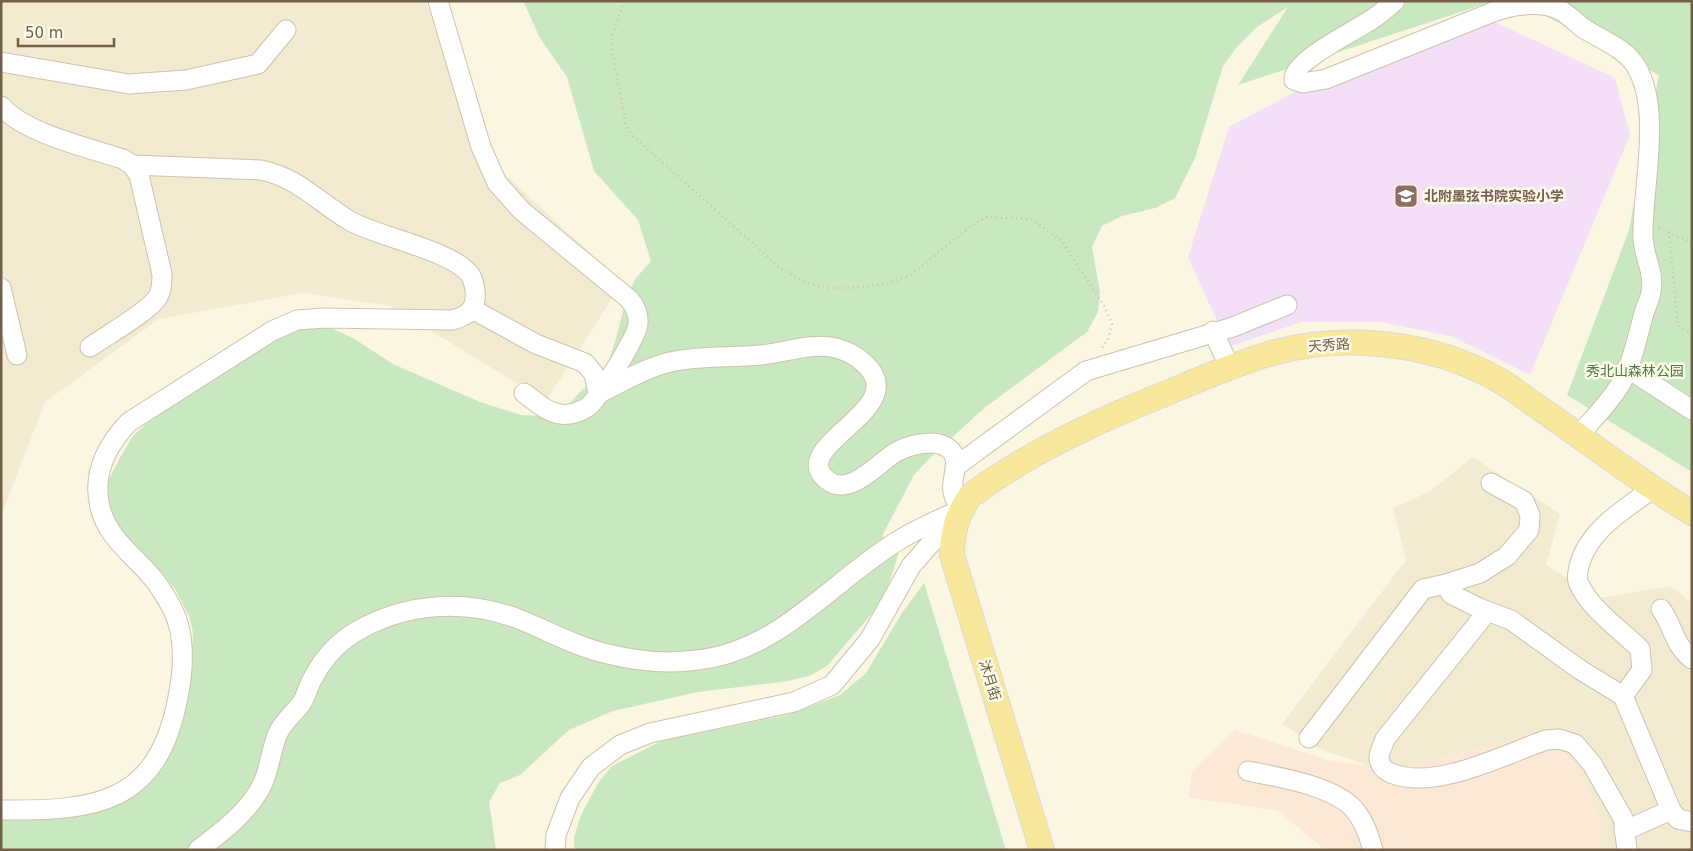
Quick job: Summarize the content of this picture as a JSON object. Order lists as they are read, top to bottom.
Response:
{
  "streets": {
    "main road": ["天秀路", "沐月街"]
  },
  "crossings": [
    ["天秀路", "沐月街"]
  ],
  "parks": ["秀北山森林公园"],
  "places": {
    "school or university": ["北附墨弦书院实验小学"]
  },
  "scale_bar": "50 m"
}
